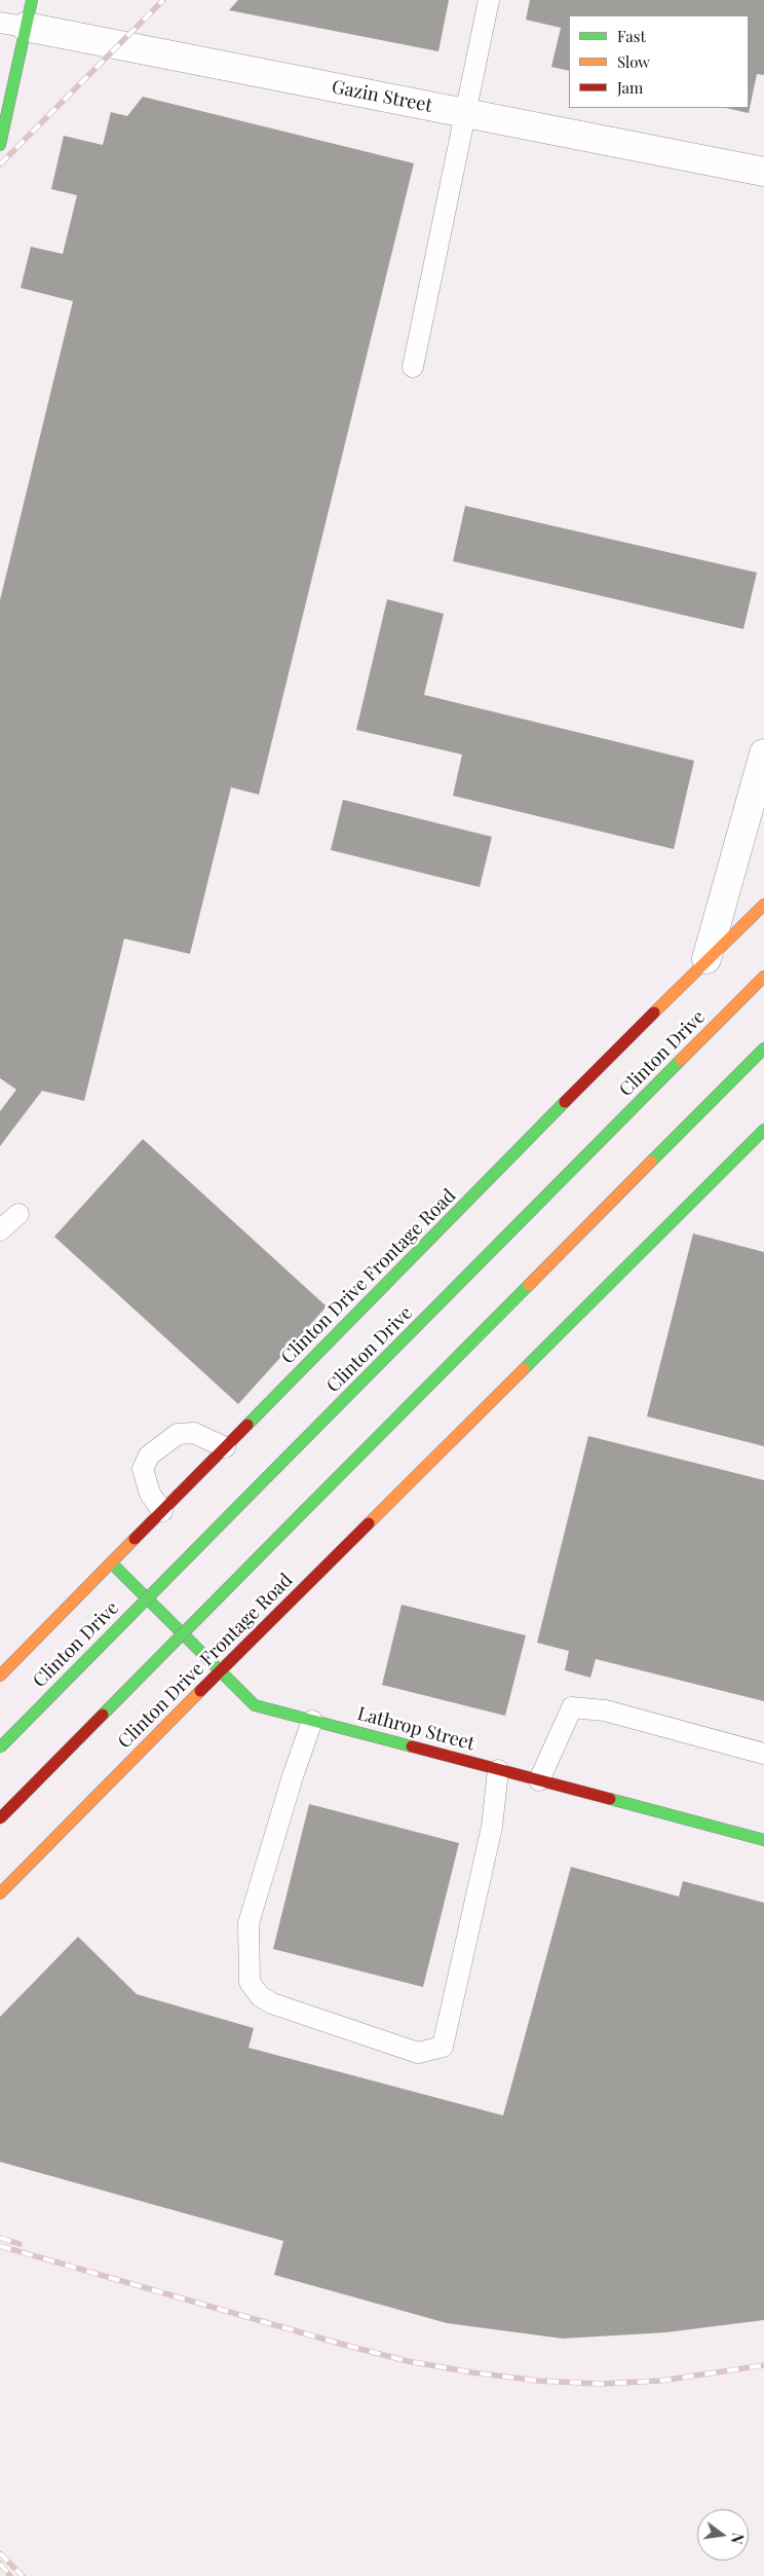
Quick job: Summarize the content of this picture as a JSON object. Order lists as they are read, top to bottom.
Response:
{
  "streets": {
    "street": [
      "Gazin Street",
      "Clinton Drive",
      "Clinton Drive Frontage Road",
      "Lathrop Street"
    ]
  },
  "crossings": [
    ["Clinton Drive Frontage Road", "Lathrop Street"]
  ],
  "legend": ["Fast", "Slow", "Jam"],
  "north": "right"
}
